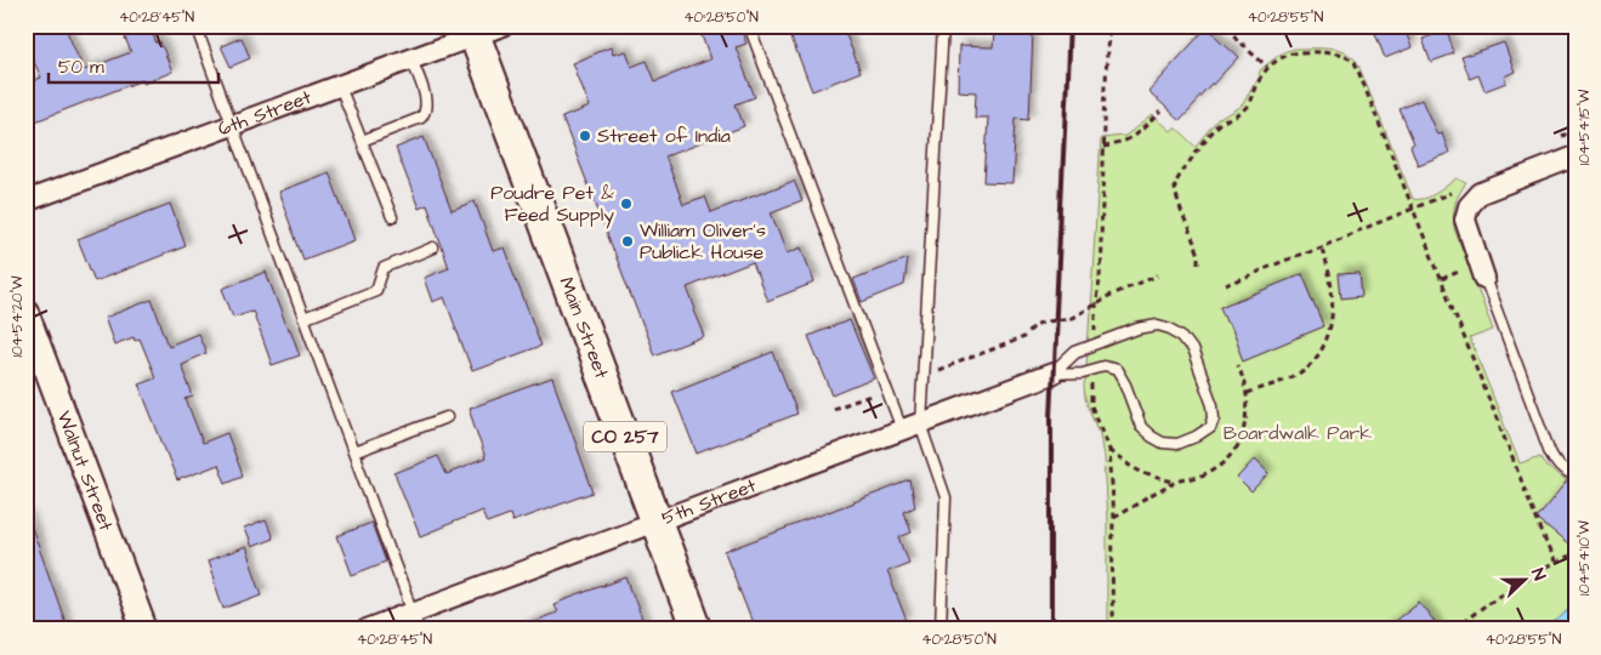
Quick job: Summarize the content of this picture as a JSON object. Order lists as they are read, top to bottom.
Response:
{
  "streets": {
    "main road": ["Main Street", "CO 257"],
    "street": ["6th Street", "Walnut Street", "5th Street"]
  },
  "crossings": [
    ["6th Street", "Main Street"],
    ["Main Street", "5th Street"]
  ],
  "parks": ["Boardwalk Park"],
  "places": ["Street of India", "Poudre Pet & Feed Supply", "William Oliver's Publick House"],
  "scale_bar": "50 m",
  "north": "right",
  "coordinates": [
    "40°28'45\"N",
    "40°28'50\"N",
    "40°28'55\"N",
    "104°54'15\"W",
    "104°54'20\"W",
    "104°54'10\"W"
  ]
}
